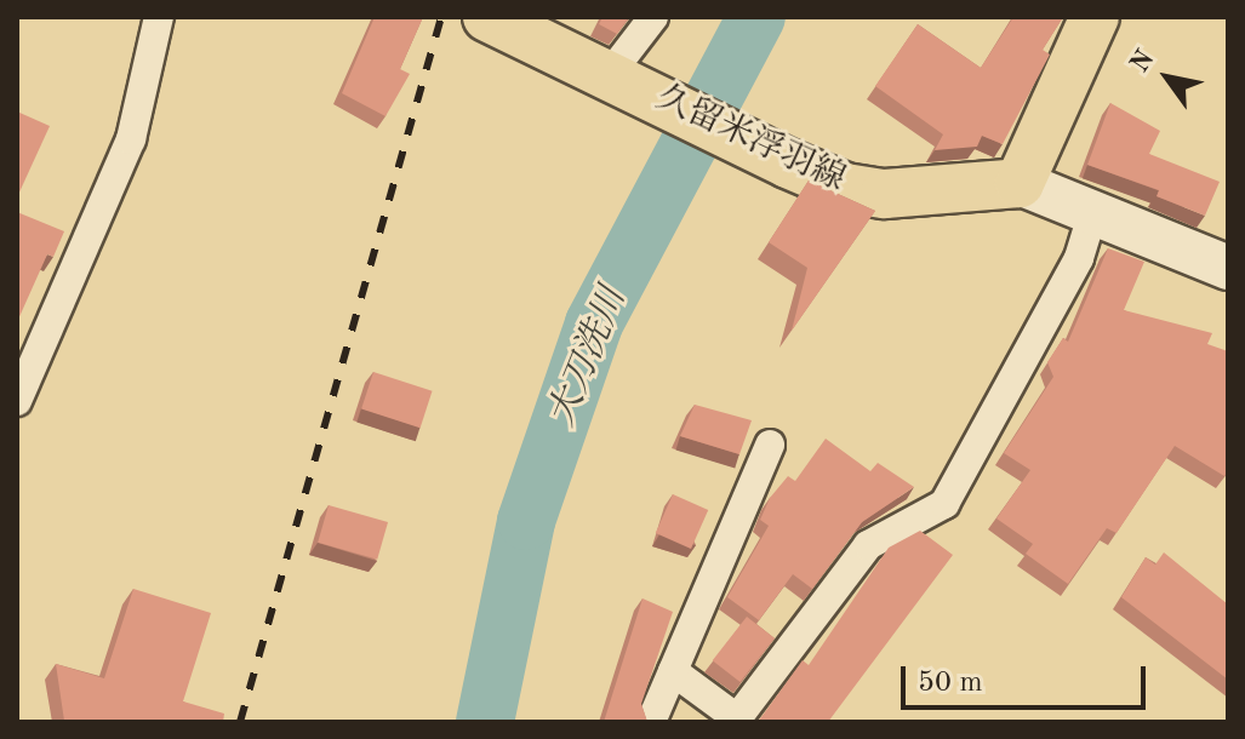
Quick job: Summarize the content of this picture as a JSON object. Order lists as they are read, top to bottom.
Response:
{
  "streets": {
    "main road": ["久留米浮羽線"]
  },
  "water": ["大刀洗川"],
  "scale_bar": "50 m",
  "north": "top left"
}
